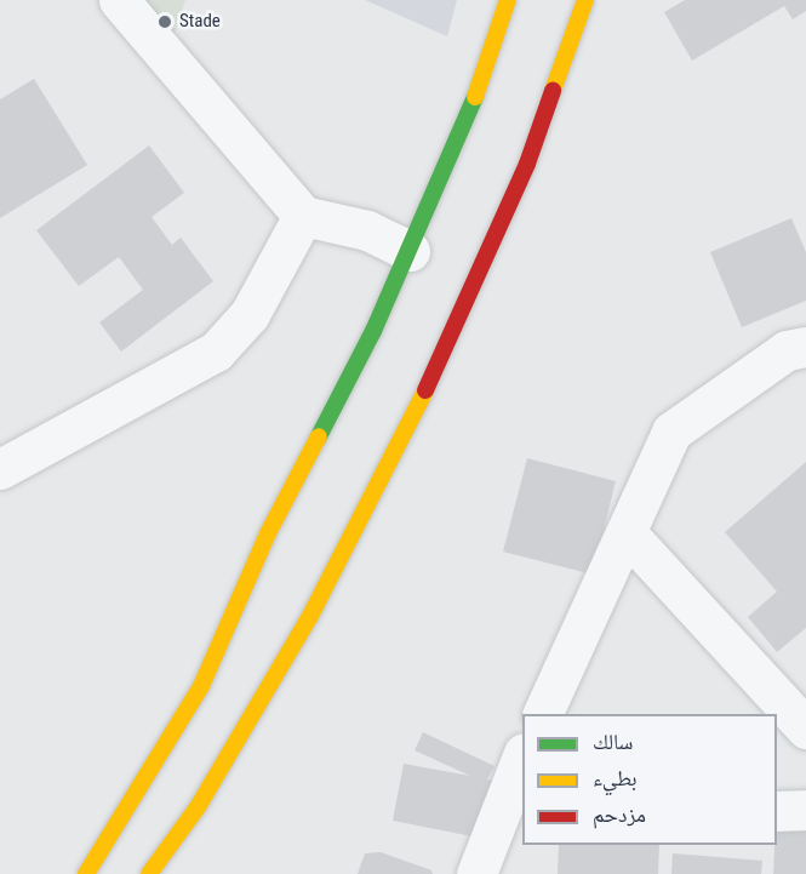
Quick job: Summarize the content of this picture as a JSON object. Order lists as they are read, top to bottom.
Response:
{
  "places": ["Stade"],
  "legend": ["سالك", "بطيء", "مزدحم"]
}
